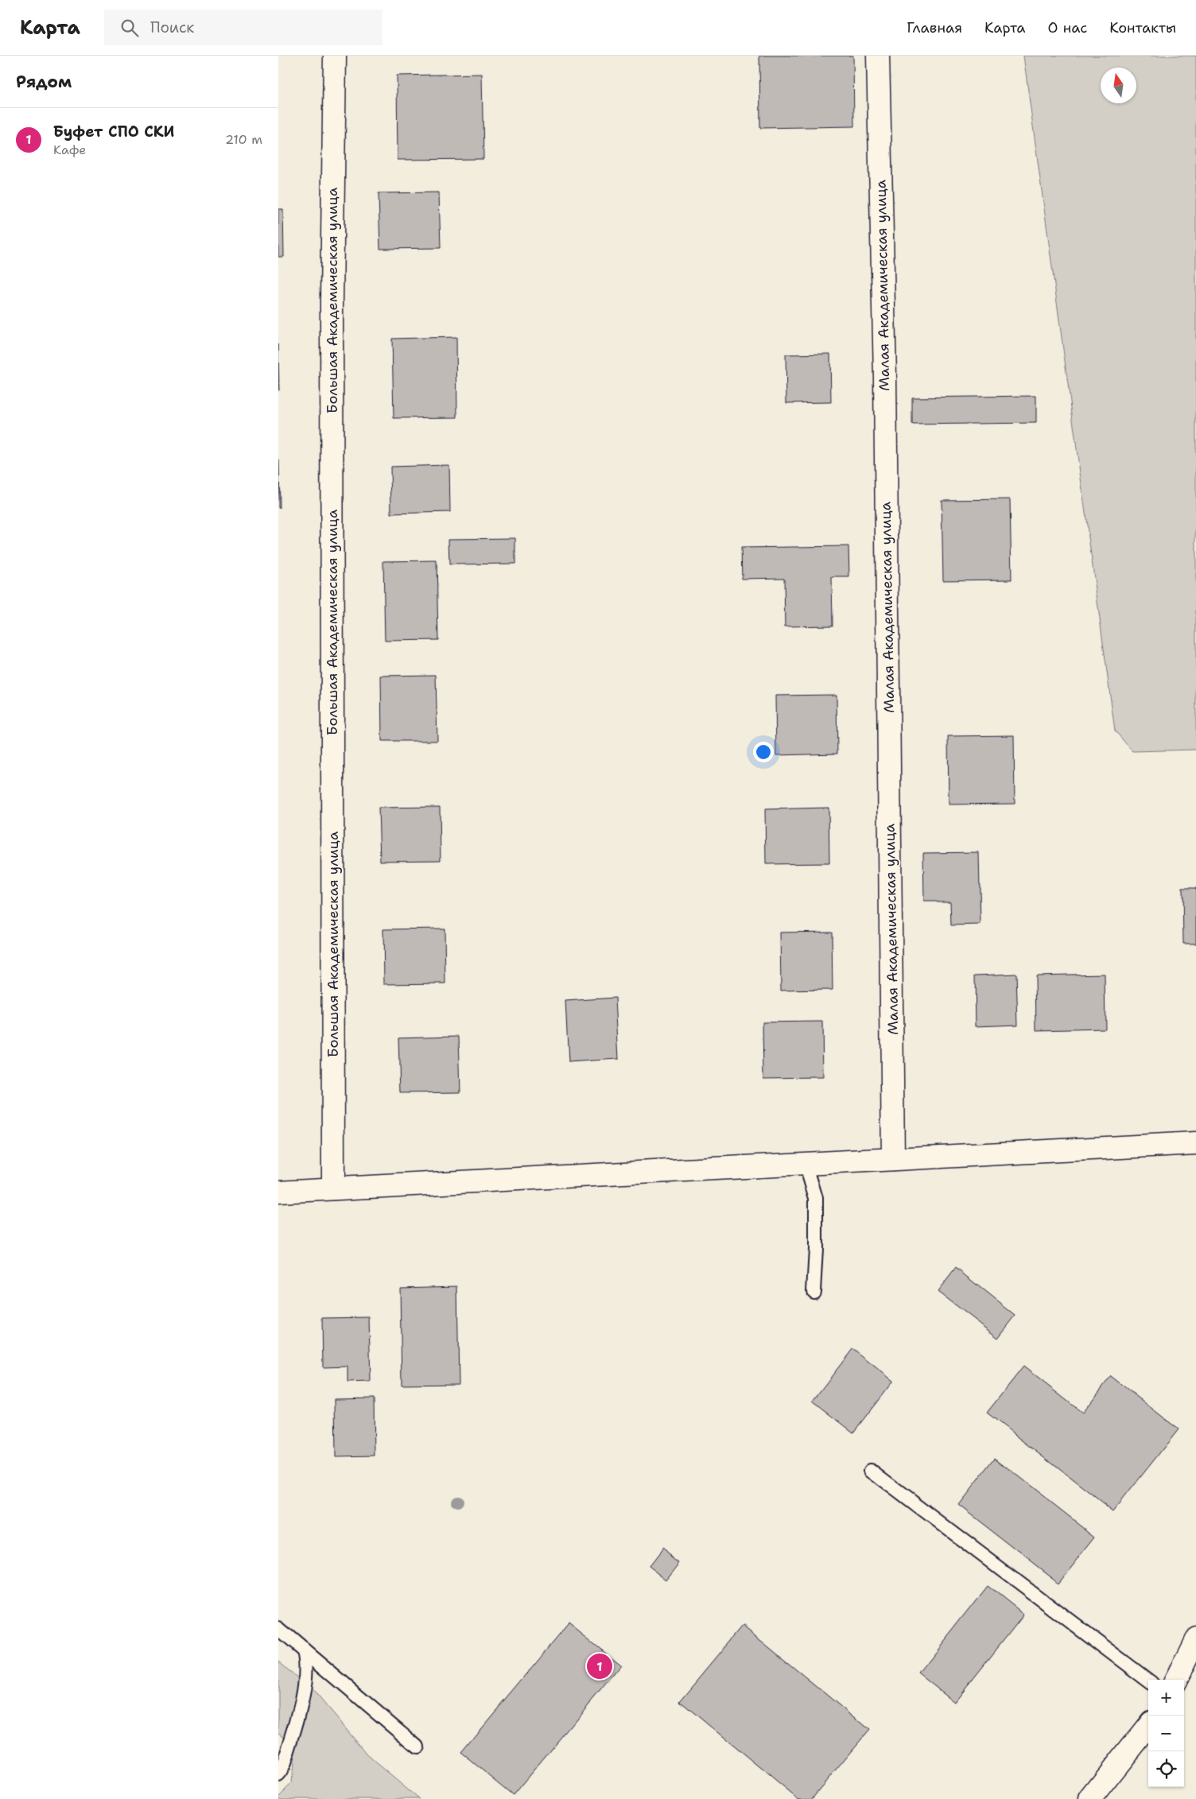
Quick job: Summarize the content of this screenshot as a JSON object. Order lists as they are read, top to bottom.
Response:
{
  "streets": {
    "street": ["Малая Академическая улица", "Большая Академическая улица"]
  },
  "north": "top",
  "page": {
    "header": "Карта",
    "search": "Поиск",
    "nav": [
      "Главная",
      "Карта",
      "О нас",
      "Контакты"
    ],
    "heading": "Рядом",
    "list": [
      {
        "mark": "1",
        "name": "Буфет СПО СКИ",
        "note": "Кафе",
        "value": "210 m"
      }
    ],
    "pins": "1",
    "map_buttons": ["+", "−"]
  }
}
